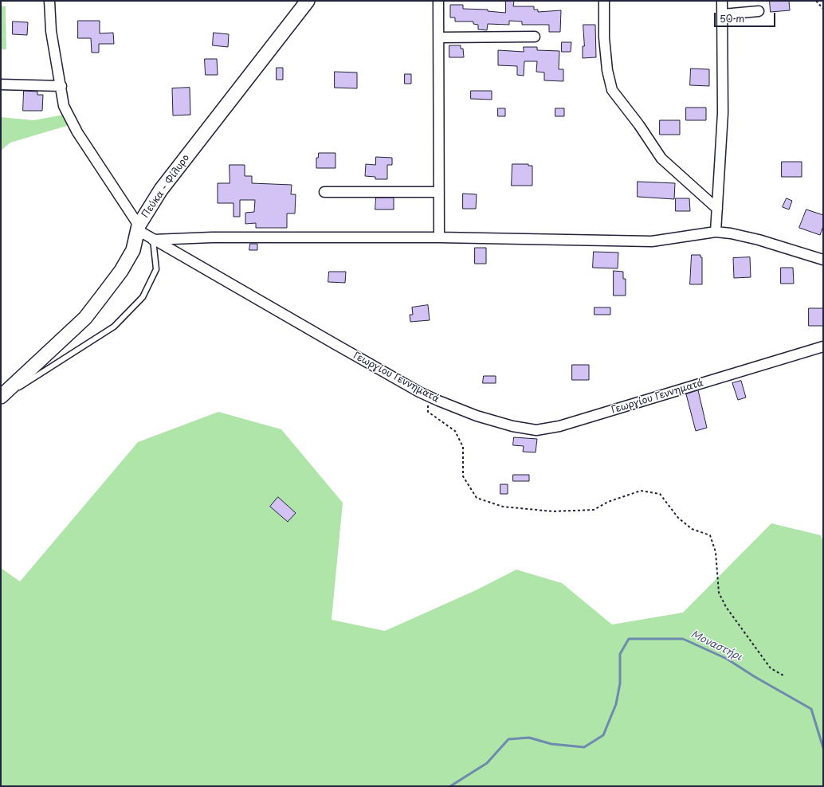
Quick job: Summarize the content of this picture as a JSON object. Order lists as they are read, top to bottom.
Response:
{
  "streets": {
    "main road": ["Πεύκα - Φίλυρο"],
    "street": ["Γεωργίου Γεννηματά"]
  },
  "crossings": [
    ["Πεύκα - Φίλυρο", "Γεωργίου Γεννηματά"]
  ],
  "water": ["Μοναστήρι"],
  "scale_bar": "50 m"
}
